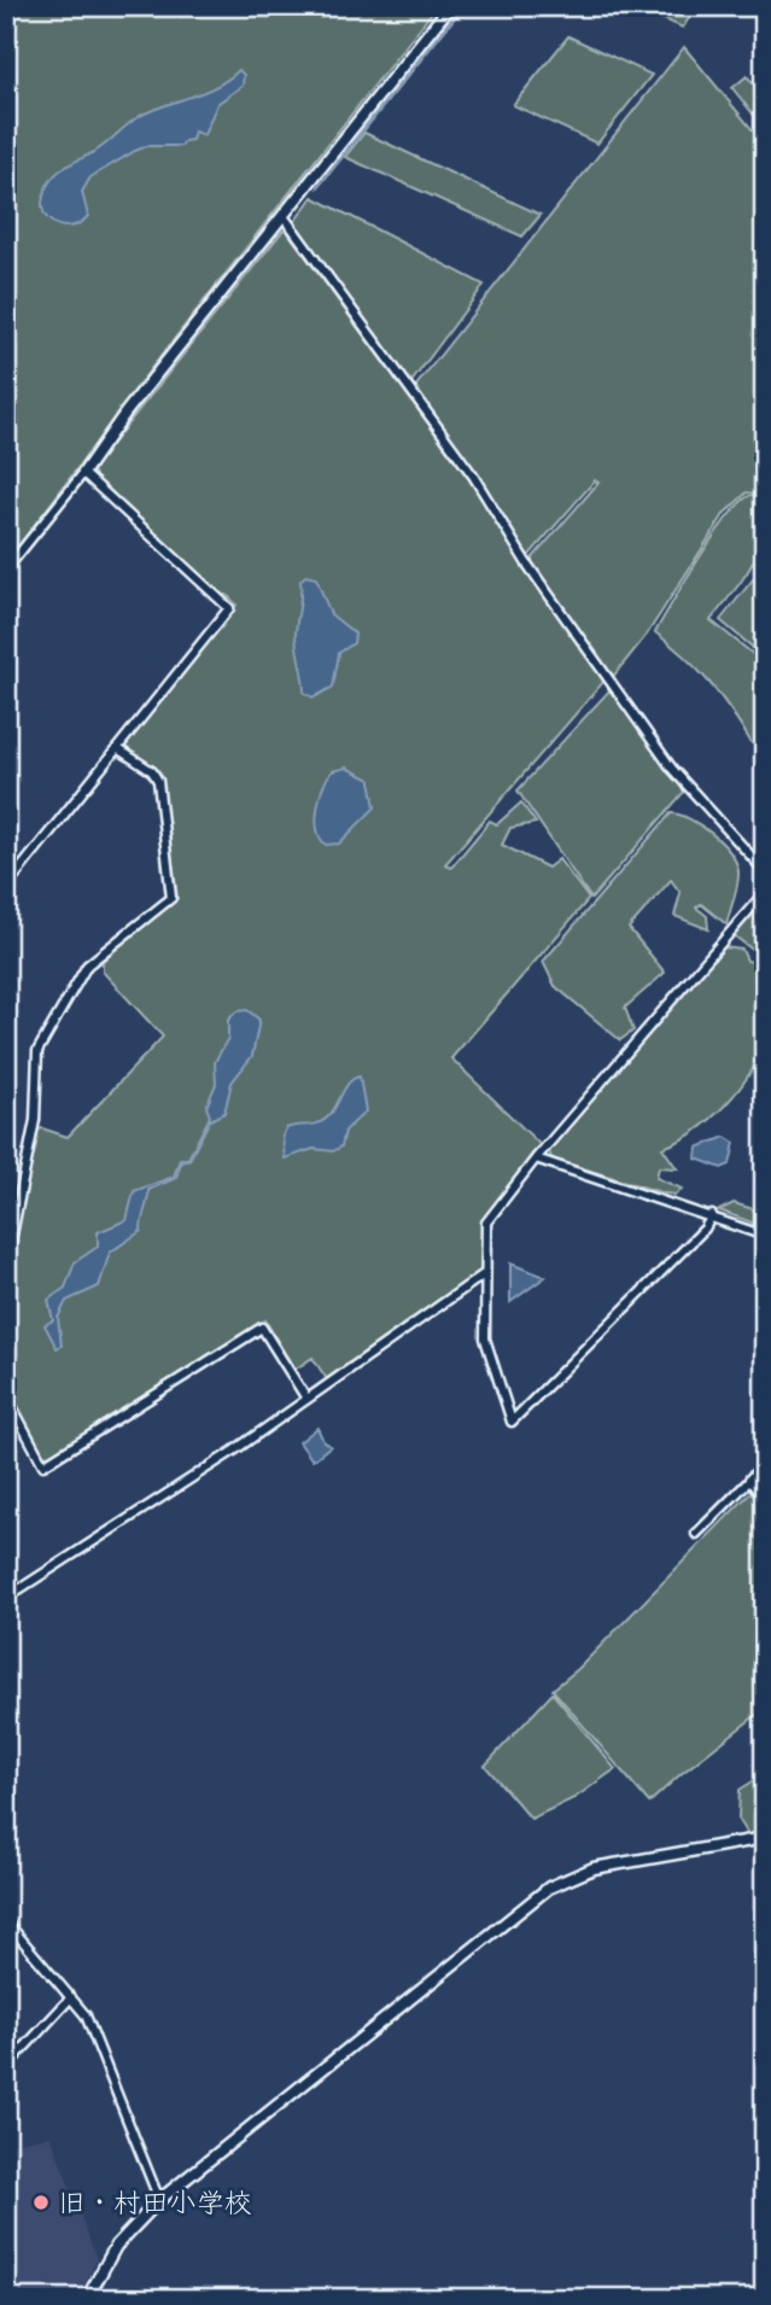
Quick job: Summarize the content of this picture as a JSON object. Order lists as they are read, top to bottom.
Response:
{
  "places": ["旧・村田小学校"]
}
